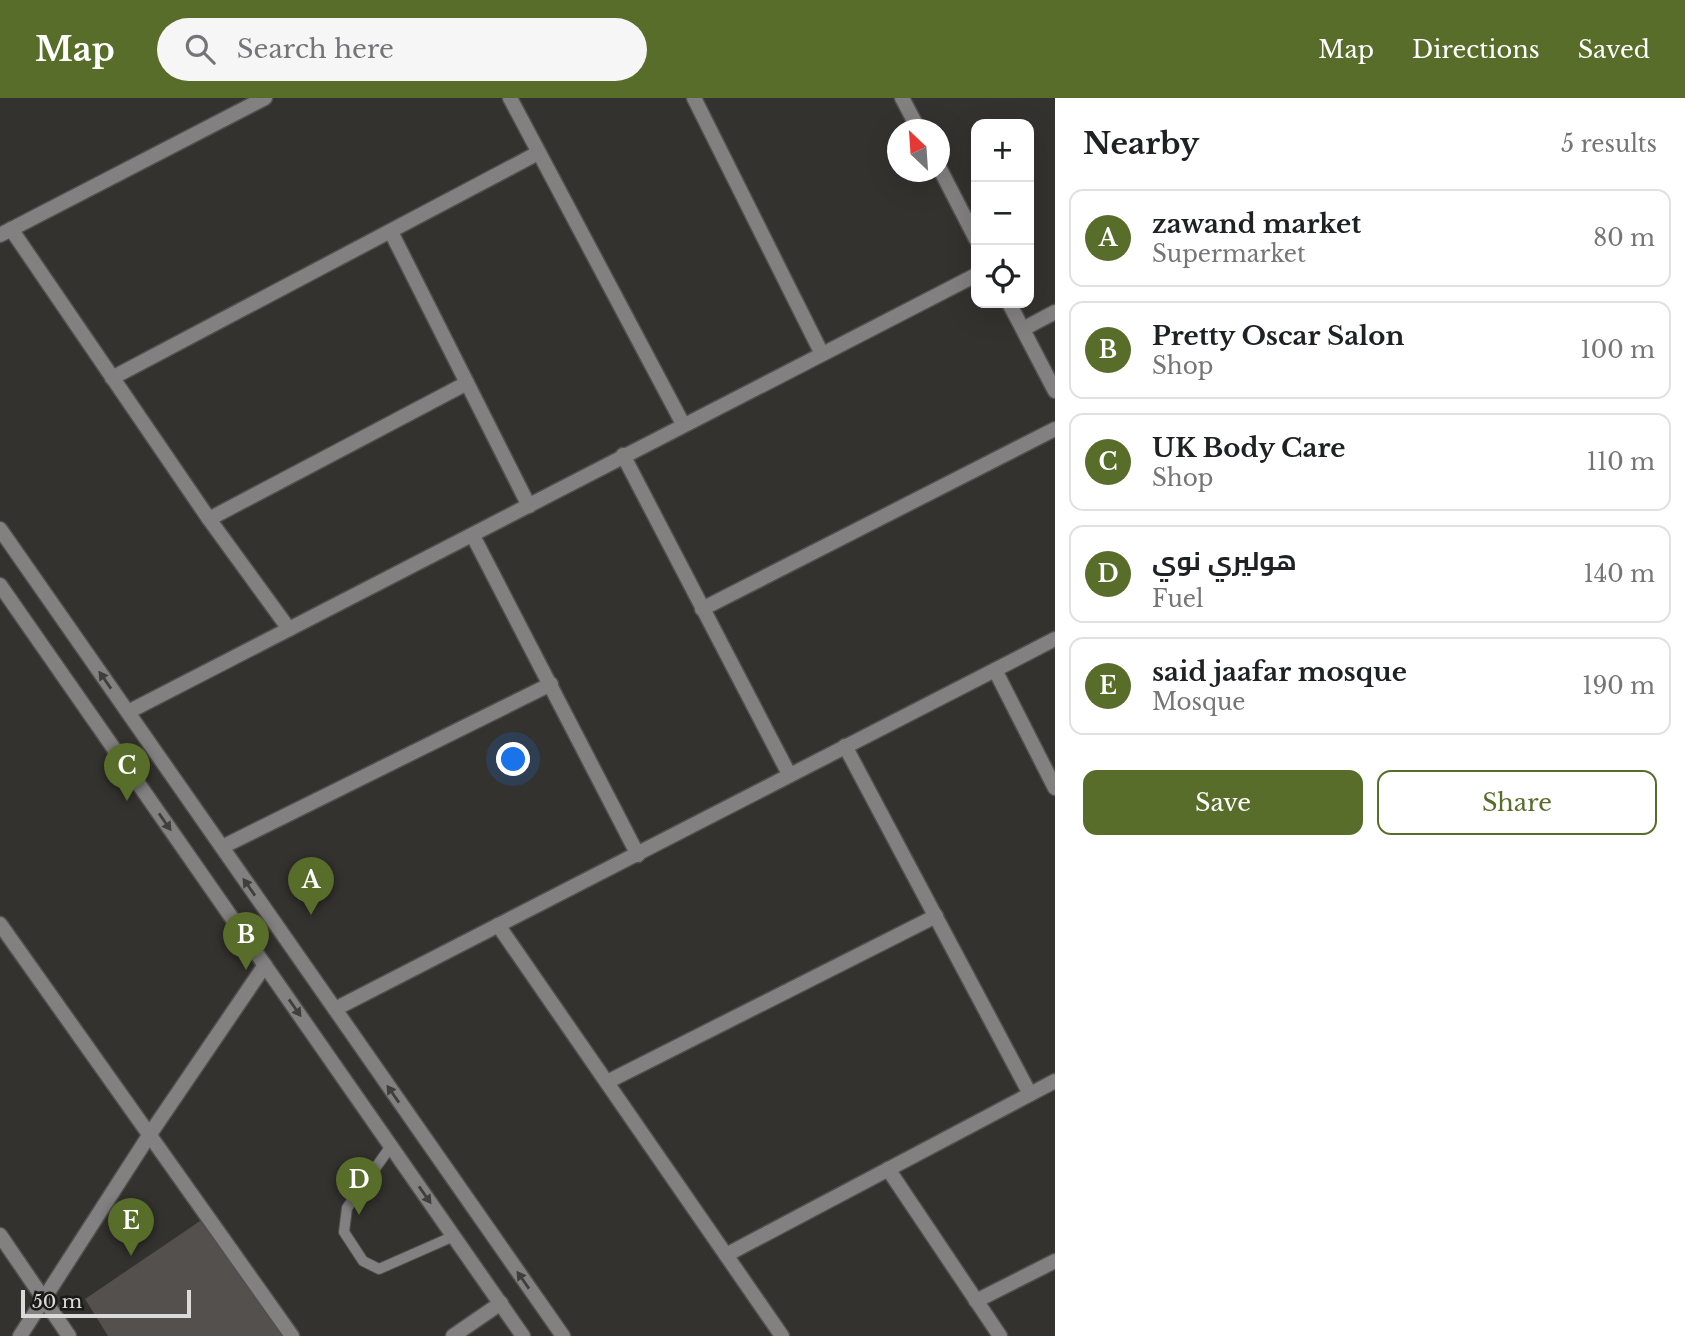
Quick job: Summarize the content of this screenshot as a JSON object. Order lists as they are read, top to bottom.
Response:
{
  "scale_bar": "50 m",
  "north": "top left",
  "page": {
    "header": "Map",
    "search": "Search here",
    "nav": ["Map", "Directions", "Saved"],
    "heading": ["Nearby", "5 results"],
    "map_buttons": ["+", "−"],
    "list": [
      {
        "mark": "A",
        "name": "zawand market",
        "note": "Supermarket",
        "value": "80 m"
      },
      {
        "mark": "B",
        "name": "Pretty Oscar Salon",
        "note": "Shop",
        "value": "100 m"
      },
      {
        "mark": "C",
        "name": "UK Body Care",
        "note": "Shop",
        "value": "110 m"
      },
      {
        "mark": "D",
        "name": "هوليري نوي",
        "note": "Fuel",
        "value": "140 m"
      },
      {
        "mark": "E",
        "name": "said jaafar mosque",
        "note": "Mosque",
        "value": "190 m"
      }
    ],
    "pins": [
      "C",
      "A",
      "B",
      "D",
      "E"
    ],
    "buttons": ["Save", "Share"],
    "scale": "50 m"
  }
}
